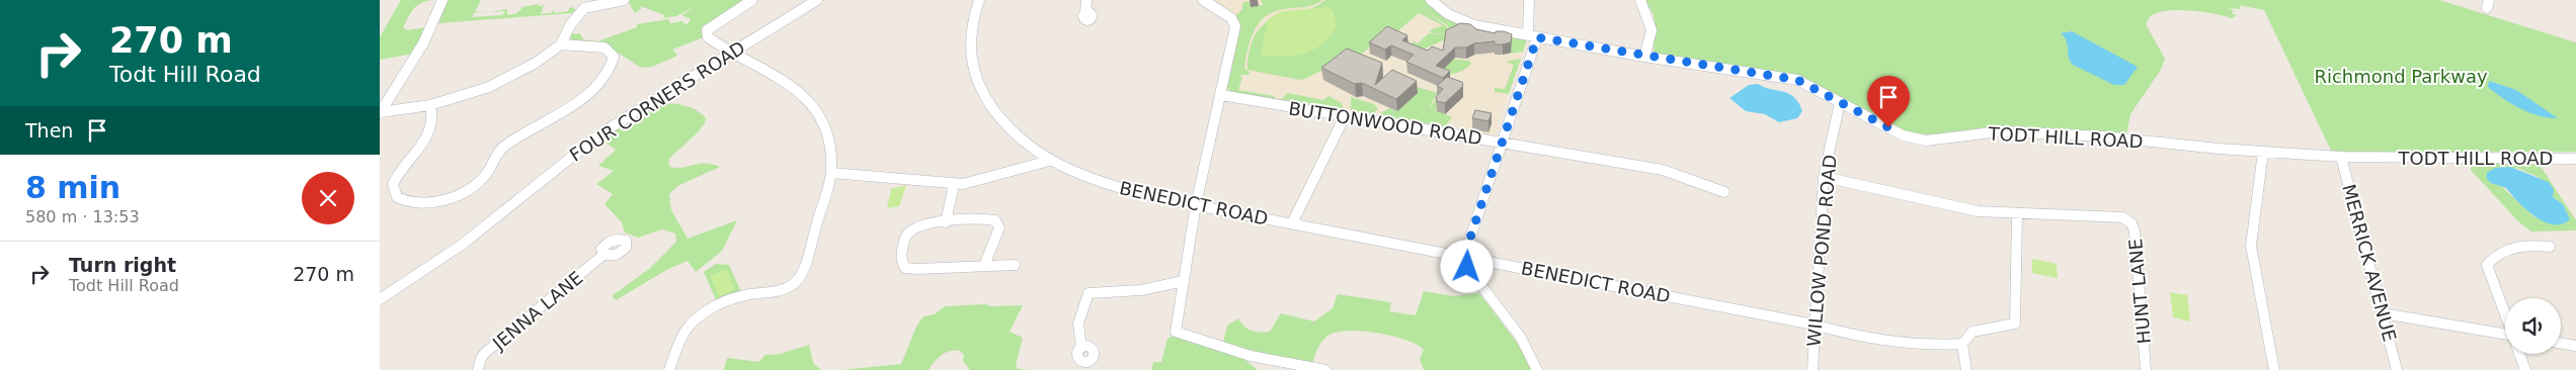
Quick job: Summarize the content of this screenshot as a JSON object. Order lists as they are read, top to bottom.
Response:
{
  "streets": {
    "street": [
      "FOUR CORNERS ROAD",
      "BUTTONWOOD ROAD",
      "TODT HILL ROAD",
      "BENEDICT ROAD",
      "WILLOW POND ROAD",
      "MERRICK AVENUE",
      "HUNT LANE",
      "JENNA LANE"
    ]
  },
  "crossings": [
    ["TODT HILL ROAD", "WILLOW POND ROAD"],
    ["TODT HILL ROAD", "MERRICK AVENUE"],
    ["BENEDICT ROAD", "WILLOW POND ROAD"]
  ],
  "parks": ["Richmond Parkway"],
  "page": {
    "turn": ["270 m", "Todt Hill Road"],
    "then": "Then",
    "heading": ["8 min", "580 m · 13:53"],
    "list": [
      {
        "name": "Turn right",
        "note": "Todt Hill Road",
        "value": "270 m"
      }
    ]
  }
}
